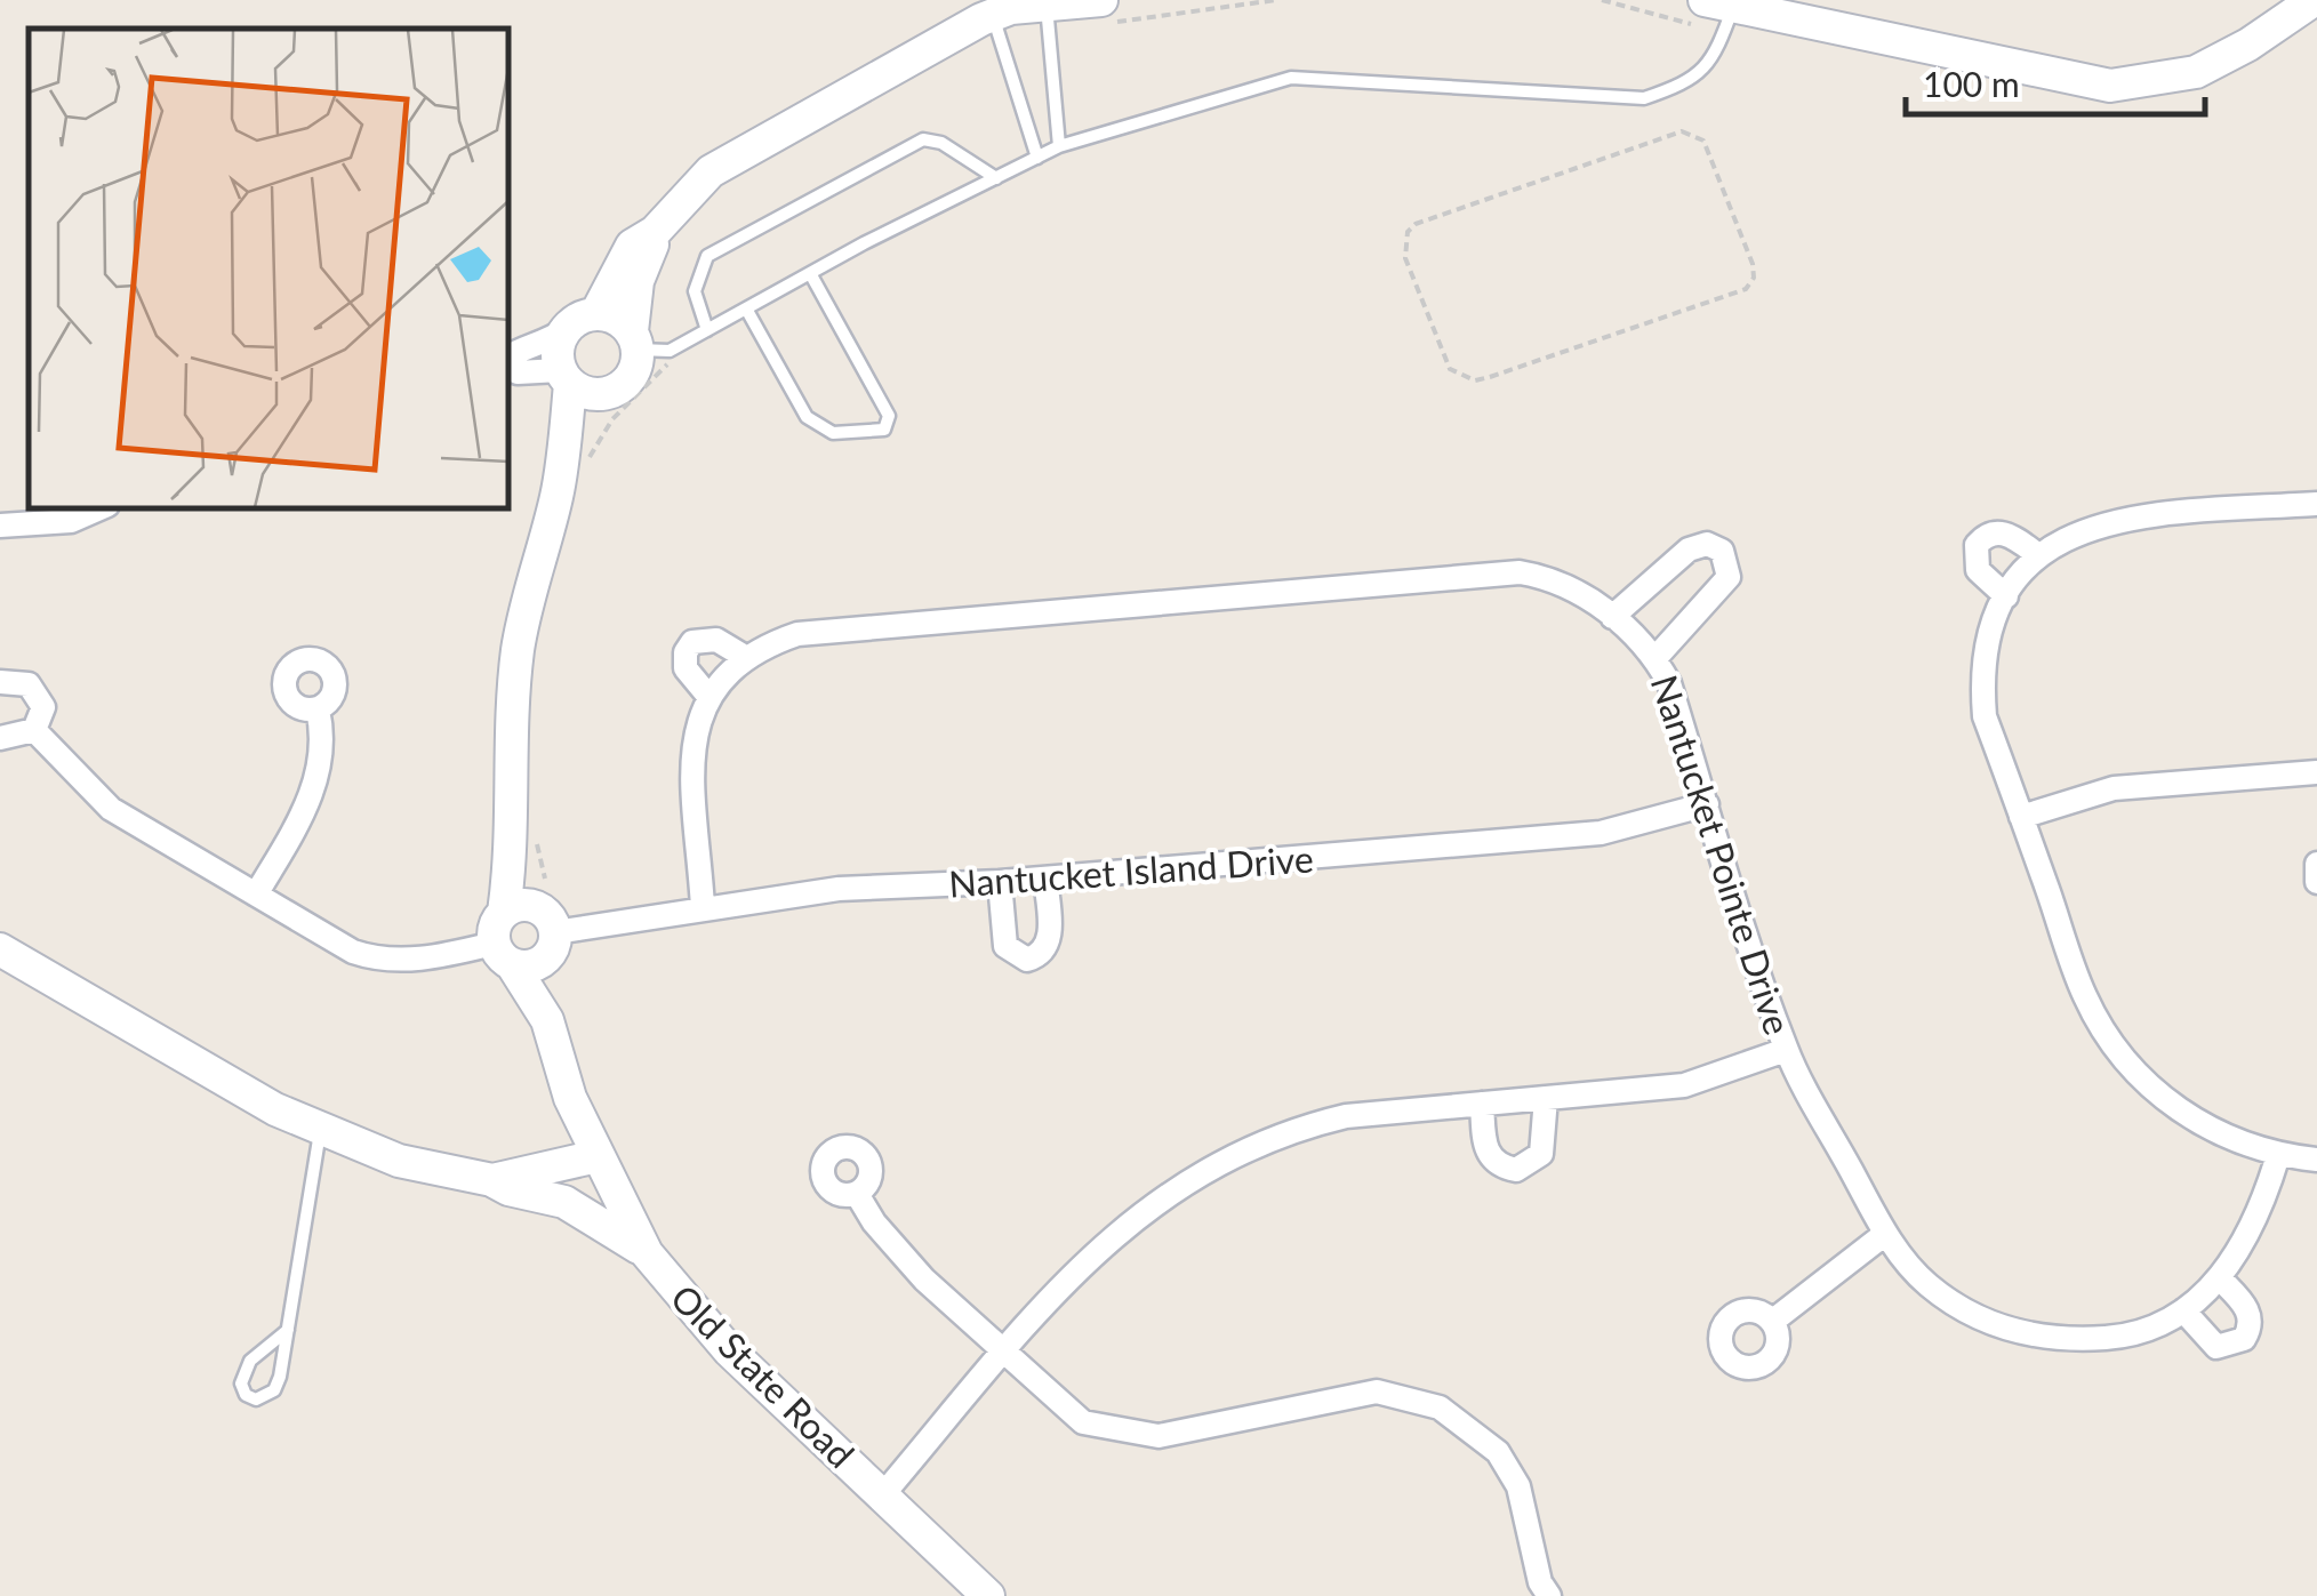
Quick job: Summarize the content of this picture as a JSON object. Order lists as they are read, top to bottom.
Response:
{
  "streets": {
    "street": ["Nantucket Pointe Drive", "Nantucket Island Drive", "Old State Road"]
  },
  "crossings": [
    ["Nantucket Pointe Drive", "Nantucket Island Drive"]
  ],
  "scale_bar": "100 m"
}
